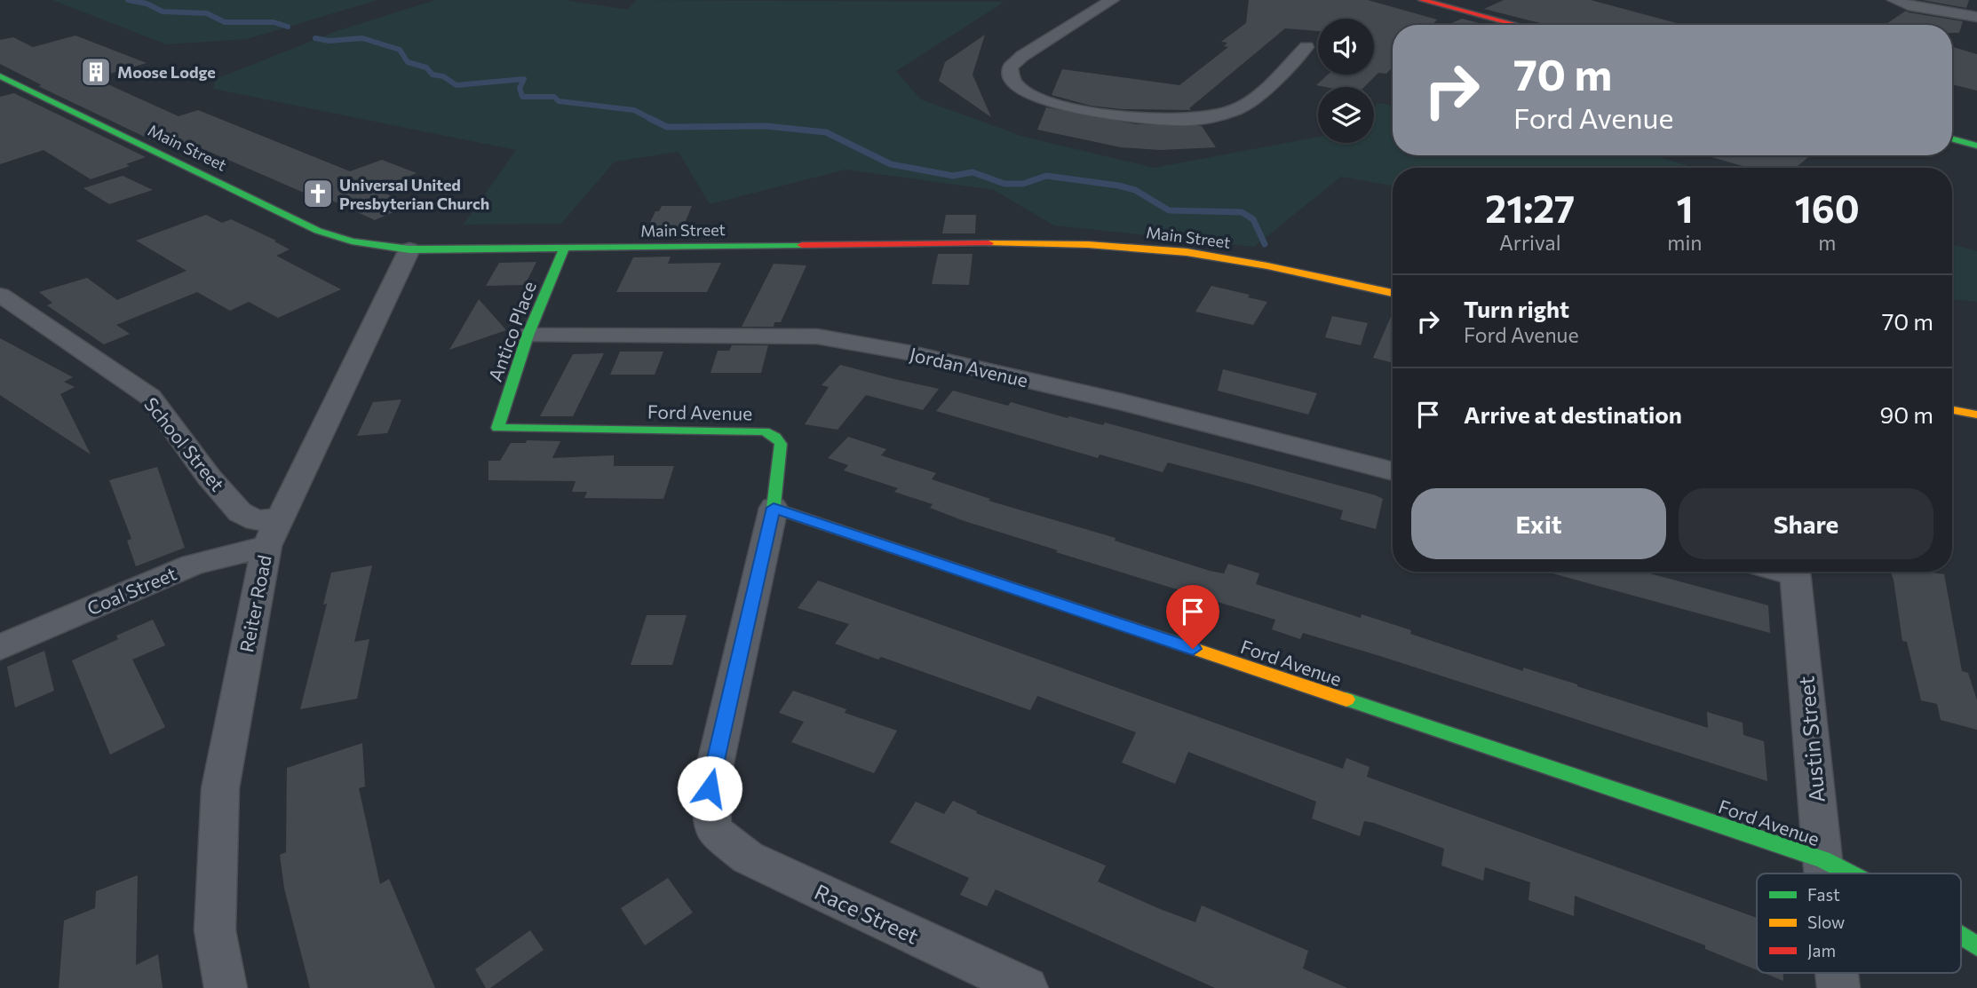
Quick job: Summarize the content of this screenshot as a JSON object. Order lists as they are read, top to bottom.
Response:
{
  "streets": {
    "street": [
      "Main Street",
      "Antico Place",
      "Jordan Avenue",
      "Ford Avenue",
      "School Street",
      "Coal Street",
      "Reiter Road",
      "Austin Street",
      "Race Street"
    ]
  },
  "crossings": [
    ["Main Street", "Antico Place"],
    ["Main Street", "Reiter Road"],
    ["Antico Place", "Jordan Avenue"],
    ["Antico Place", "Ford Avenue"],
    ["Ford Avenue", "Austin Street"],
    ["Ford Avenue", "Race Street"],
    ["School Street", "Coal Street"],
    ["School Street", "Reiter Road"],
    ["Coal Street", "Reiter Road"]
  ],
  "places": {
    "building": ["Moose Lodge"],
    "church": ["Universal United Presbyterian Church"]
  },
  "legend": ["Fast", "Slow", "Jam"],
  "page": {
    "turn": ["70 m", "Ford Avenue"],
    "eta": [
      "21:27",
      "Arrival",
      "1",
      "min",
      "160",
      "m"
    ],
    "list": [
      {
        "name": "Turn right",
        "note": "Ford Avenue",
        "value": "70 m"
      },
      {
        "name": "Arrive at destination",
        "value": "90 m"
      }
    ],
    "buttons": ["Exit", "Share"]
  }
}
